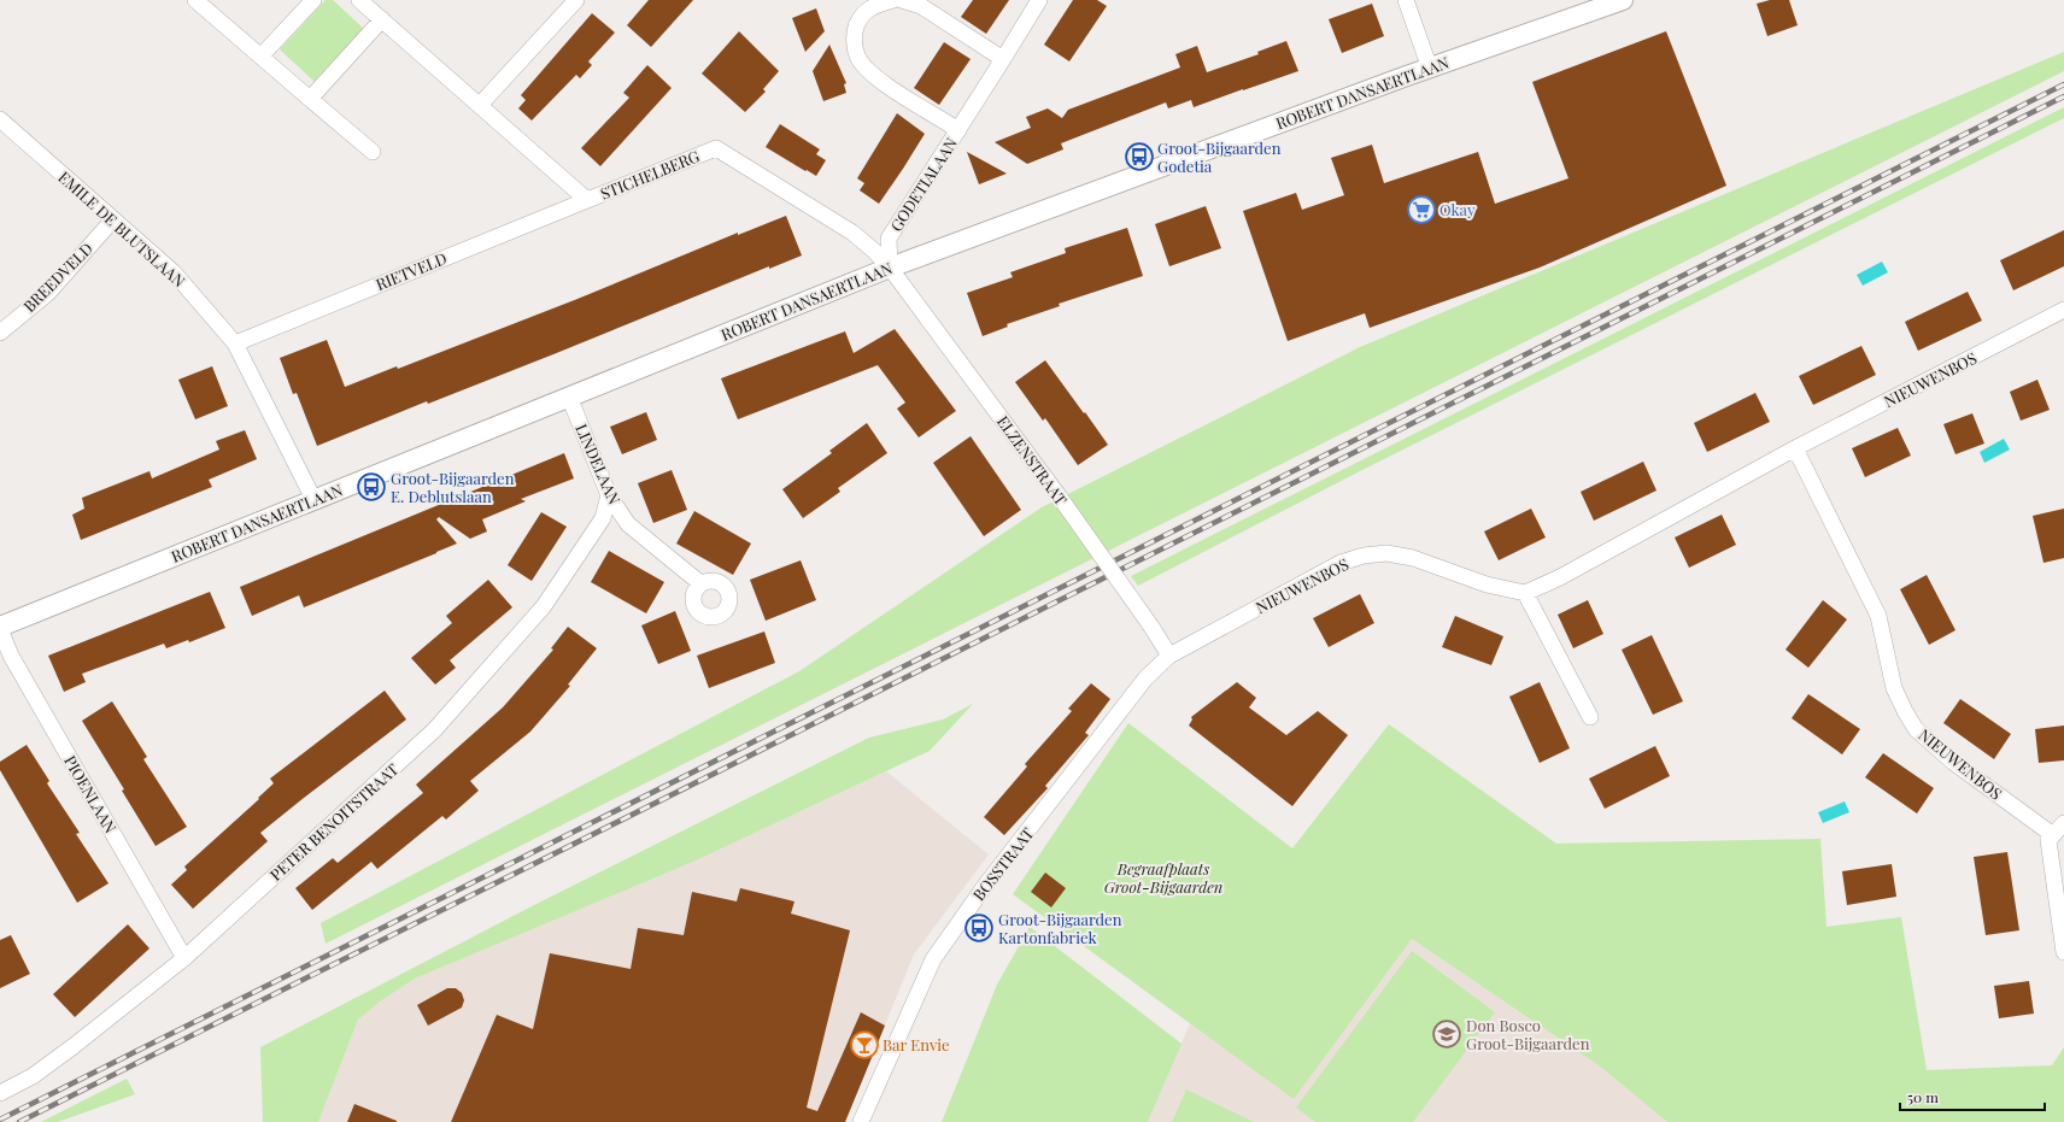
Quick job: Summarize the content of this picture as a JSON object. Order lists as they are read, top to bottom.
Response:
{
  "streets": {
    "street": [
      "ROBERT DANSAERTLAAN",
      "STICHELBERG",
      "GODETIALAAN",
      "EMILE DE BLUTSLAAN",
      "RIETVELD",
      "BREEDVELD",
      "NIEUWENBOS",
      "ELZENSTRAAT",
      "LINDELAAN",
      "PIOENLAAN",
      "PETER BENOITSTRAAT",
      "BOSSTRAAT"
    ]
  },
  "crossings": [
    ["ROBERT DANSAERTLAAN", "STICHELBERG"],
    ["ROBERT DANSAERTLAAN", "GODETIALAAN"],
    ["ROBERT DANSAERTLAAN", "EMILE DE BLUTSLAAN"],
    ["ROBERT DANSAERTLAAN", "ELZENSTRAAT"],
    ["ROBERT DANSAERTLAAN", "LINDELAAN"],
    ["ROBERT DANSAERTLAAN", "PIOENLAAN"],
    ["STICHELBERG", "GODETIALAAN"],
    ["STICHELBERG", "RIETVELD"],
    ["STICHELBERG", "ELZENSTRAAT"],
    ["GODETIALAAN", "ELZENSTRAAT"],
    ["EMILE DE BLUTSLAAN", "RIETVELD"],
    ["EMILE DE BLUTSLAAN", "BREEDVELD"],
    ["NIEUWENBOS", "ELZENSTRAAT"],
    ["NIEUWENBOS", "BOSSTRAAT"],
    ["ELZENSTRAAT", "BOSSTRAAT"],
    ["LINDELAAN", "PETER BENOITSTRAAT"],
    ["PIOENLAAN", "PETER BENOITSTRAAT"]
  ],
  "parks": ["Begraafplaats Groot-Bijgaarden"],
  "places": {
    "bus stop": ["Groot-Bijgaarden Godetia", "Groot-Bijgaarden E. Deblutslaan", "Groot-Bijgaarden Kartonfabriek"],
    "supermarket": ["Okay"],
    "school or university": ["Don Bosco Groot-Bijgaarden"],
    "bar": ["Bar Envie"]
  },
  "scale_bar": "50 m"
}
